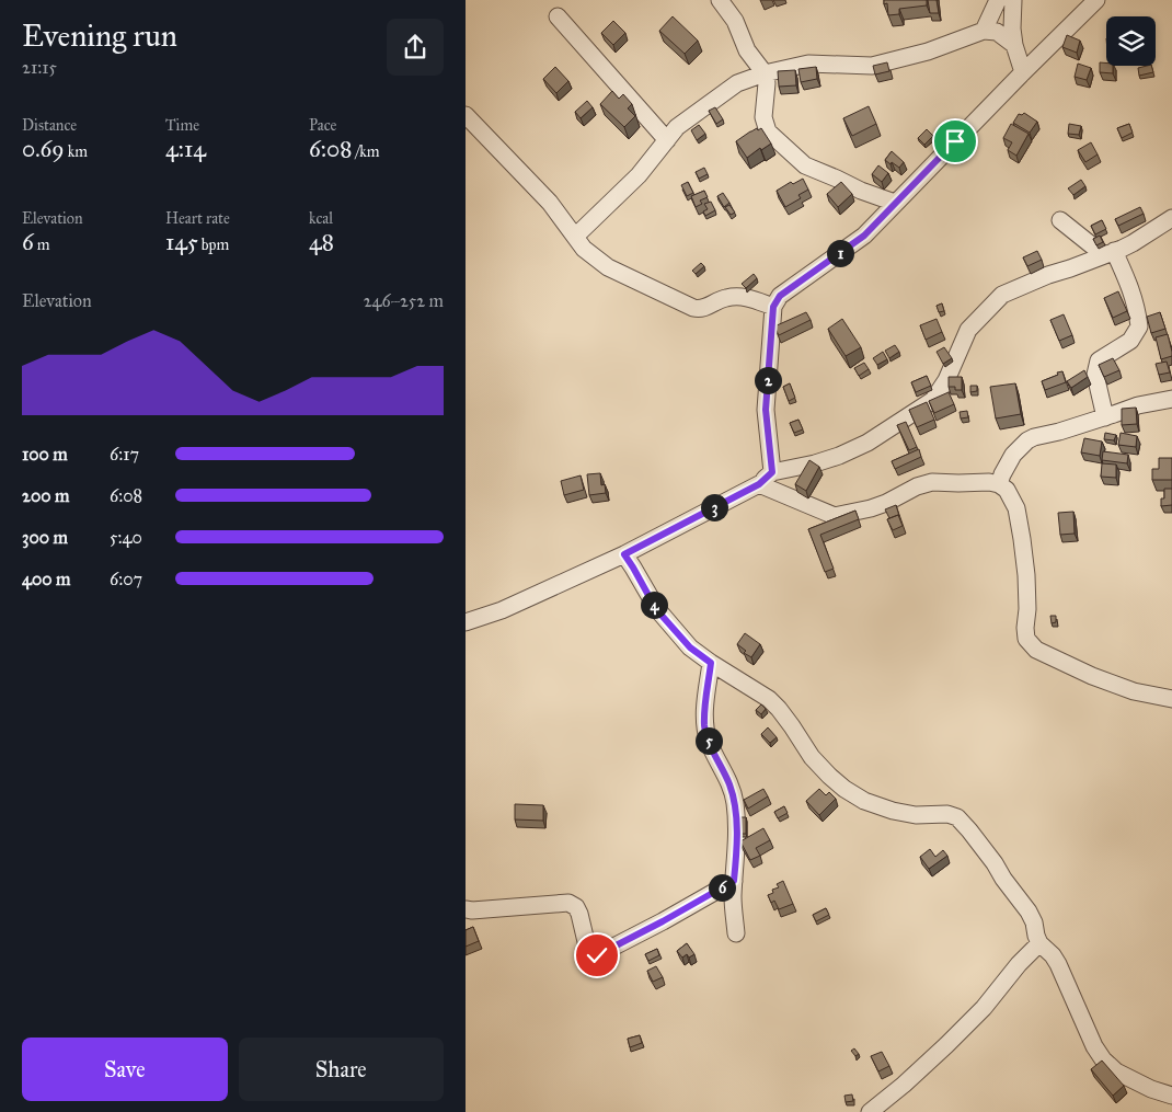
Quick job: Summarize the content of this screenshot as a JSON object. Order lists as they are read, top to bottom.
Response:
{
  "page": {
    "heading": ["Evening run", "21:15"],
    "stats": [
      ["Distance", "0.69 km"],
      ["Time", "4:14"],
      ["Pace", "6:08 /km"],
      ["Elevation", "6 m"],
      ["Heart rate", "145 bpm"],
      ["kcal", "48"]
    ],
    "pins": [
      "1",
      "2",
      "3",
      "4",
      "5",
      "6"
    ],
    "chart": ["Elevation", "246–252 m"],
    "list": [
      {
        "name": "100 m",
        "note": "6:17"
      },
      {
        "name": "200 m",
        "note": "6:08"
      },
      {
        "name": "300 m",
        "note": "5:40"
      },
      {
        "name": "400 m",
        "note": "6:07"
      }
    ],
    "buttons": ["Save", "Share"]
  }
}
